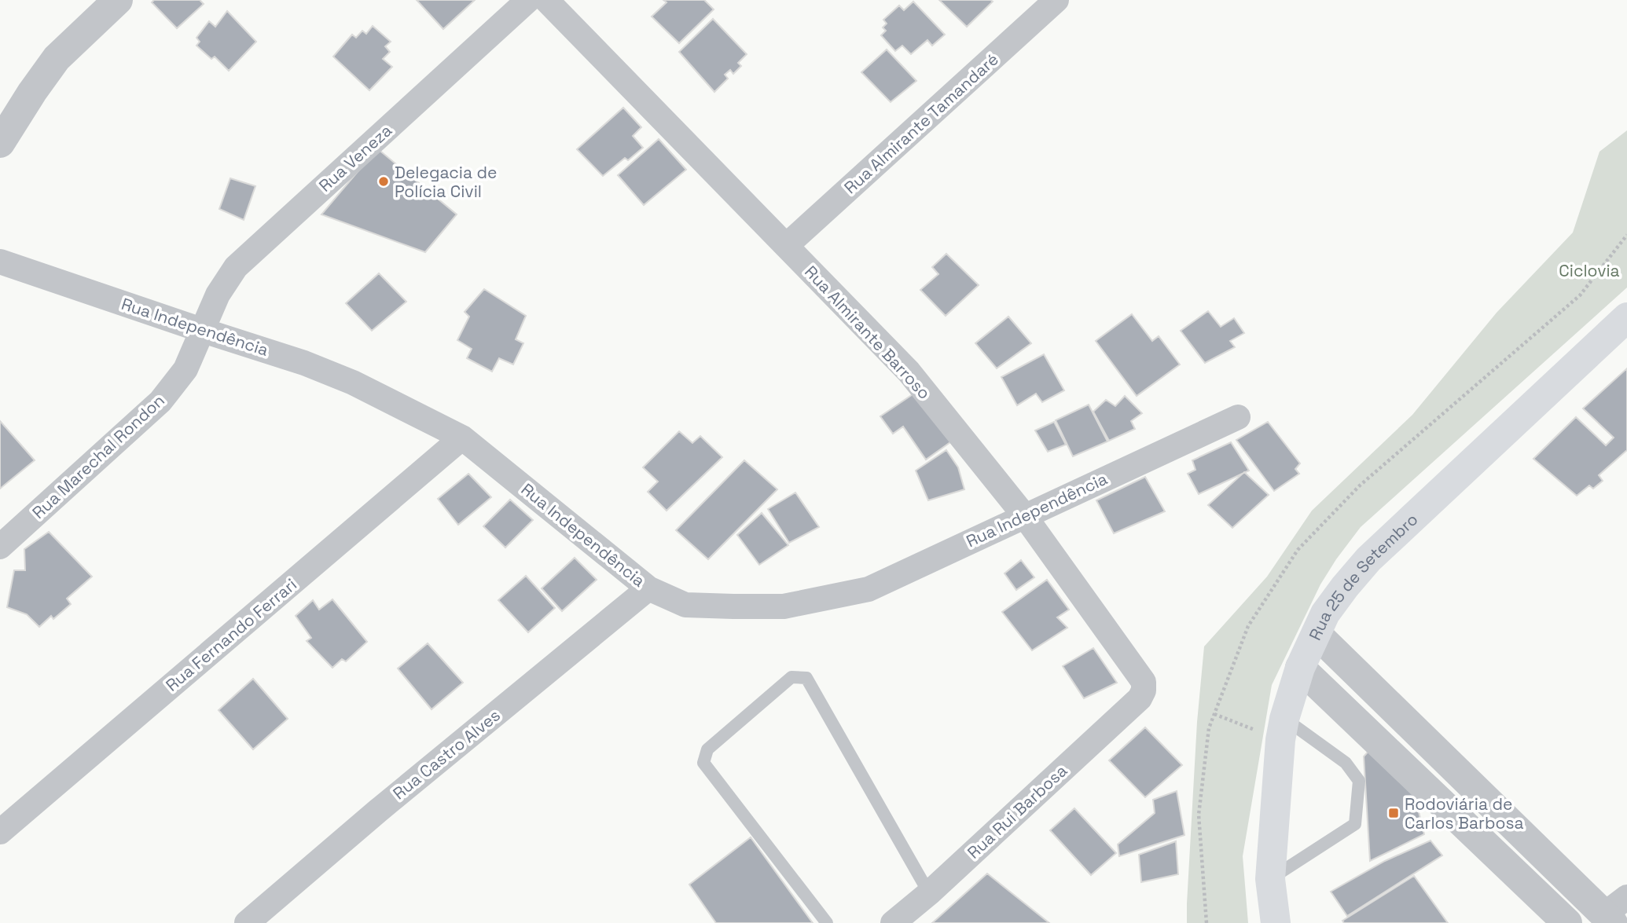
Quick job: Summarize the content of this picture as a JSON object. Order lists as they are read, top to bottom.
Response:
{
  "streets": {
    "main road": ["Rua 25 de Setembro"],
    "street": [
      "Rua Almirante Tamandaré",
      "Rua Veneza",
      "Rua Independência",
      "Rua Almirante Barroso",
      "Rua Marechal Rondon",
      "Rua Fernando Ferrari",
      "Rua Castro Alves",
      "Rua Rui Barbosa"
    ]
  },
  "crossings": [
    ["Rua Almirante Tamandaré", "Rua Almirante Barroso"],
    ["Rua Veneza", "Rua Independência"],
    ["Rua Veneza", "Rua Marechal Rondon"],
    ["Rua Independência", "Rua Almirante Barroso"],
    ["Rua Independência", "Rua Marechal Rondon"],
    ["Rua Independência", "Rua Fernando Ferrari"],
    ["Rua Independência", "Rua Castro Alves"],
    ["Rua Almirante Barroso", "Rua Rui Barbosa"]
  ],
  "parks": ["Ciclovia"],
  "places": {
    "other": ["Delegacia de Polícia Civil"],
    "transit": ["Rodoviária de Carlos Barbosa"]
  }
}
